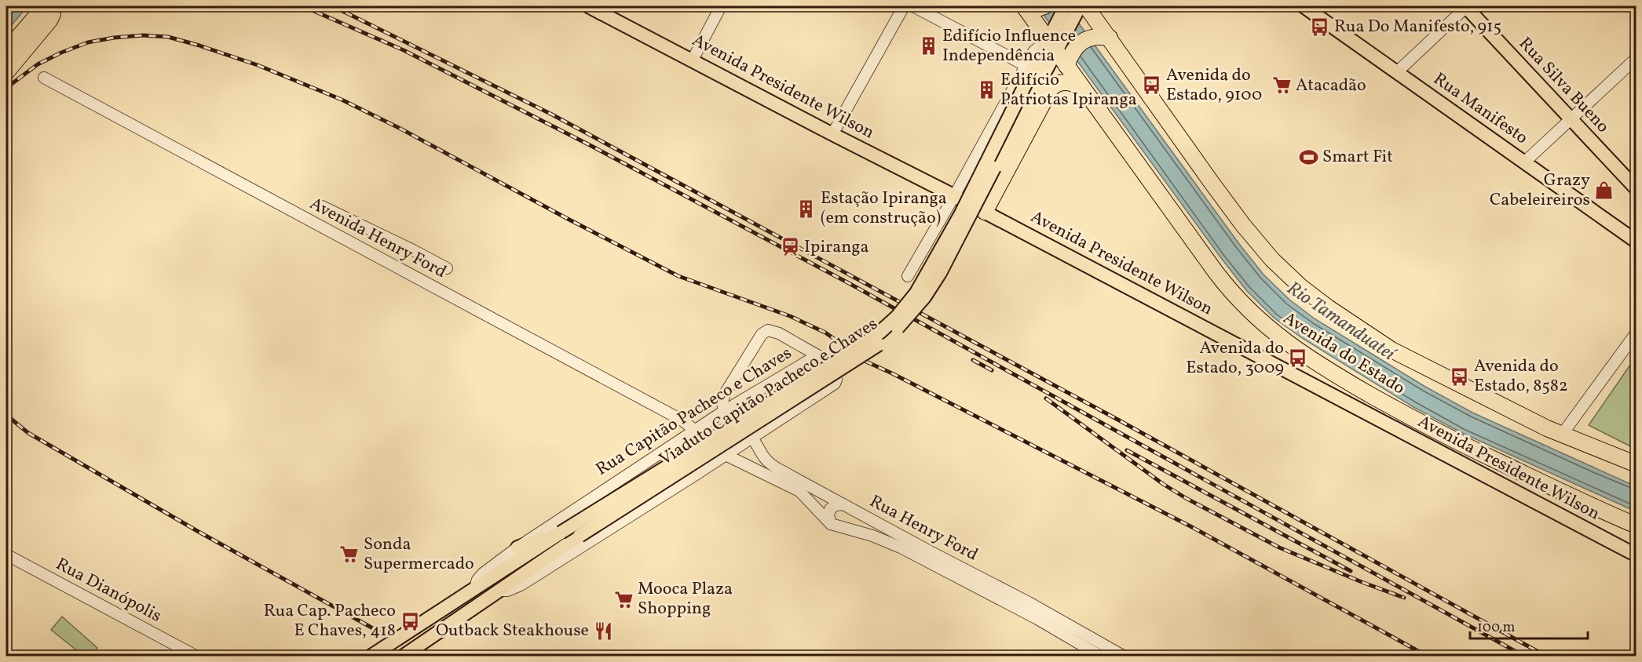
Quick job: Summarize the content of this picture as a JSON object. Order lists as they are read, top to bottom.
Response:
{
  "streets": {
    "highway": ["Avenida do Estado"],
    "main road": [
      "Rua Silva Bueno",
      "Avenida Presidente Wilson",
      "Rua Manifesto",
      "Viaduto Capitão Pacheco e Chaves",
      "Rua Capitão Pacheco e Chaves"
    ],
    "street": ["Avenida Henry Ford", "Rua Henry Ford", "Rua Dianópolis"]
  },
  "crossings": [
    ["Avenida Henry Ford", "Rua Capitão Pacheco e Chaves"],
    ["Avenida do Estado", "Viaduto Capitão Pacheco e Chaves"],
    ["Viaduto Capitão Pacheco e Chaves", "Rua Capitão Pacheco e Chaves"],
    ["Rua Capitão Pacheco e Chaves", "Rua Henry Ford"]
  ],
  "water": ["Rio Tamanduateí"],
  "places": {
    "bus stop": [
      "Rua Do Manifesto, 915",
      "Avenida do Estado, 9100",
      "Avenida do Estado, 3009",
      "Avenida do Estado, 8582",
      "Rua Cap. Pacheco E Chaves, 418"
    ],
    "building": ["Edifício Influence Independência", "Edifício Patriotas Ipiranga", "Estação Ipiranga (em construção)"],
    "supermarket": ["Atacadão", "Sonda Supermercado", "Mooca Plaza Shopping"],
    "sports": ["Smart Fit"],
    "shop": ["Grazy Cabeleireiros"],
    "station": ["Ipiranga"],
    "restaurant": ["Outback Steakhouse"]
  },
  "scale_bar": "100 m"
}
